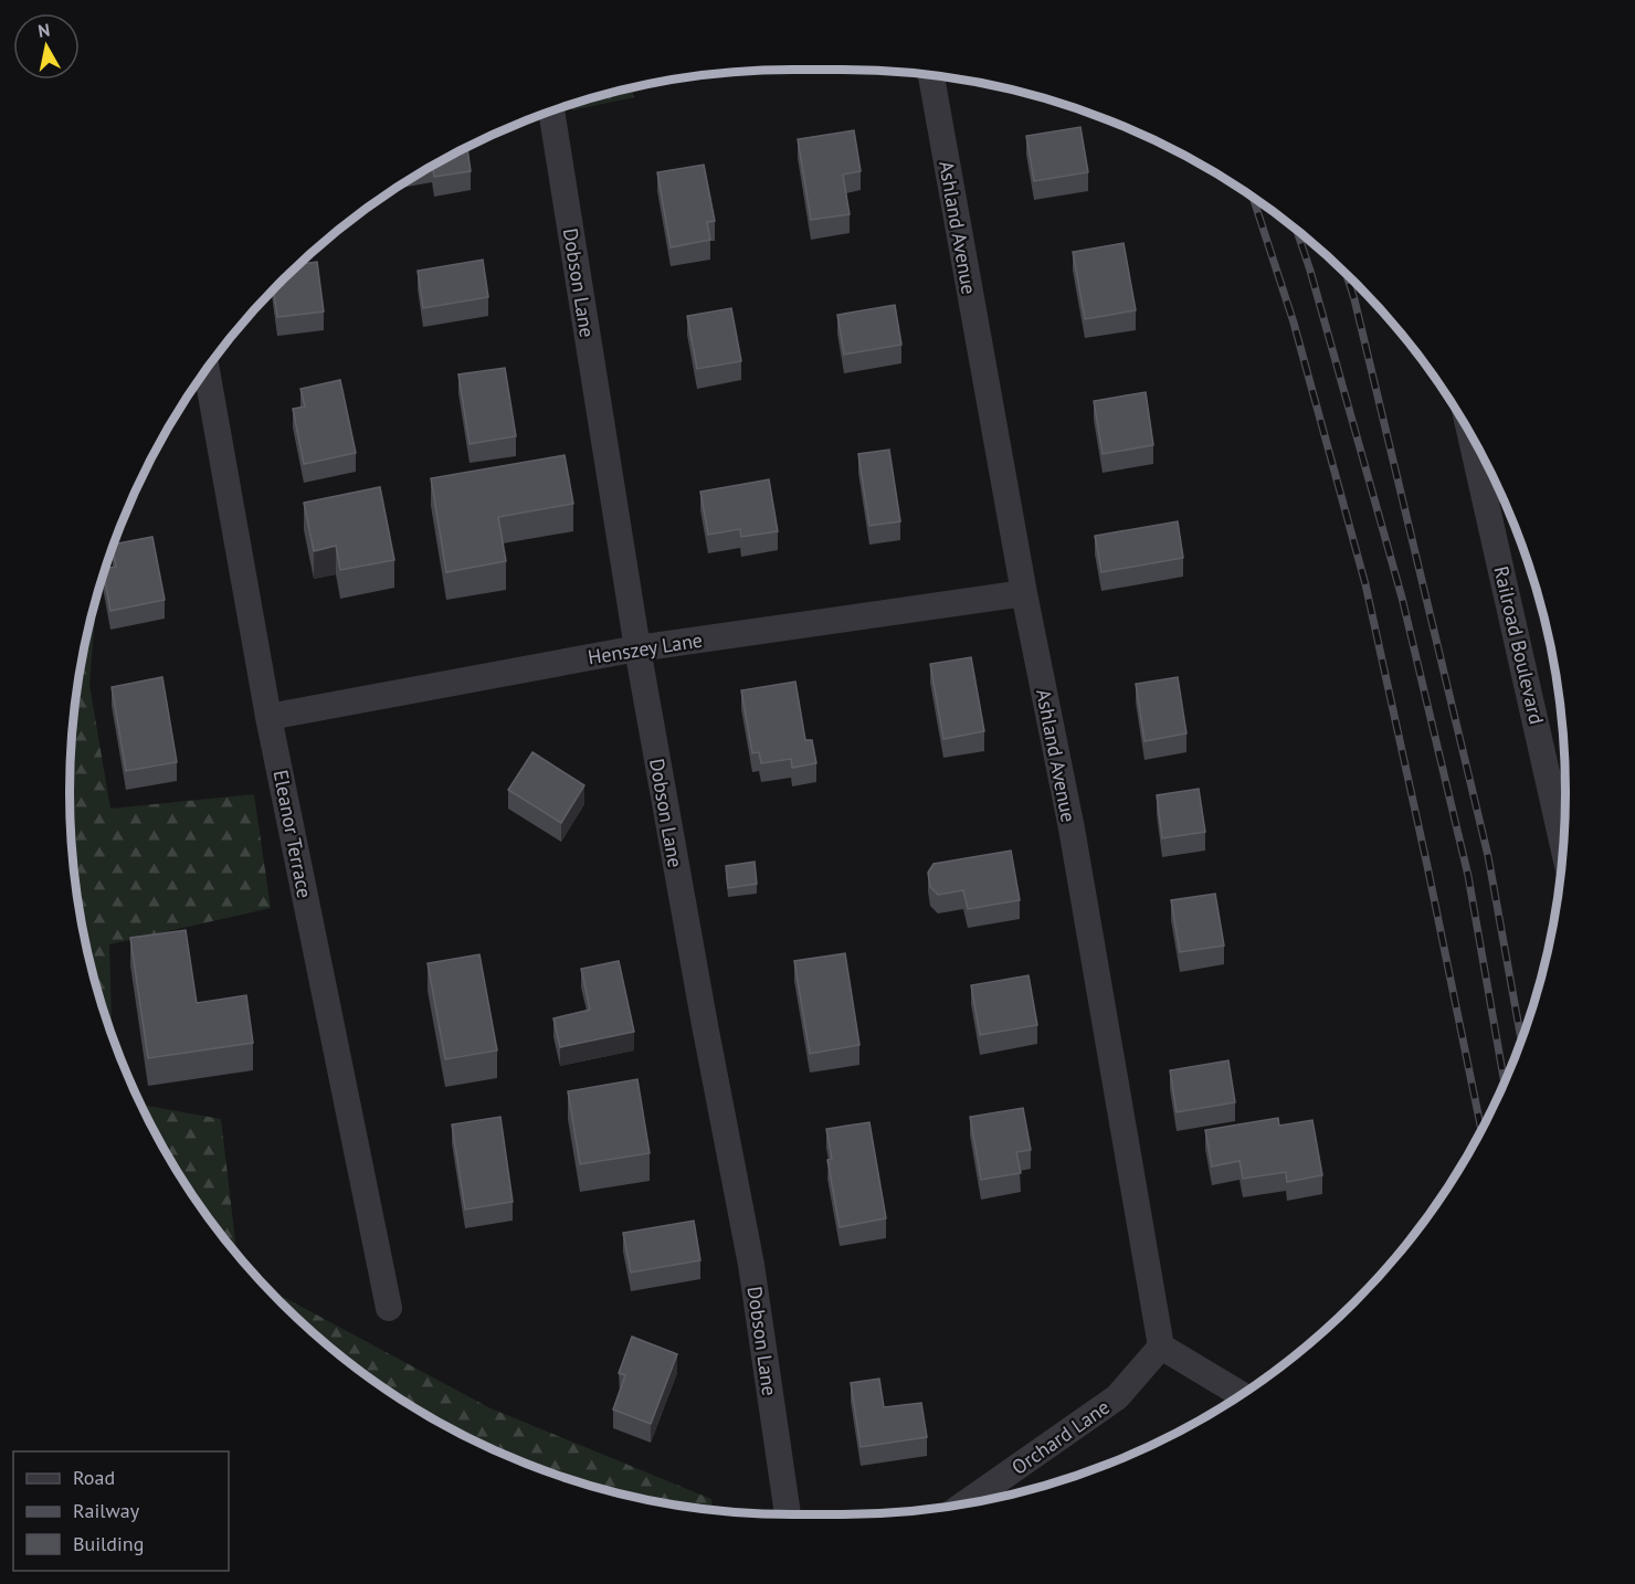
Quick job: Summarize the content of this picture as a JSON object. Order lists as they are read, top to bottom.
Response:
{
  "streets": {
    "street": [
      "Ashland Avenue",
      "Dobson Lane",
      "Railroad Boulevard",
      "Henszey Lane",
      "Eleanor Terrace",
      "Orchard Lane"
    ]
  },
  "crossings": [
    ["Ashland Avenue", "Henszey Lane"],
    ["Ashland Avenue", "Orchard Lane"],
    ["Dobson Lane", "Henszey Lane"],
    ["Henszey Lane", "Eleanor Terrace"]
  ],
  "legend": ["Road", "Railway", "Building"],
  "north": "top"
}
